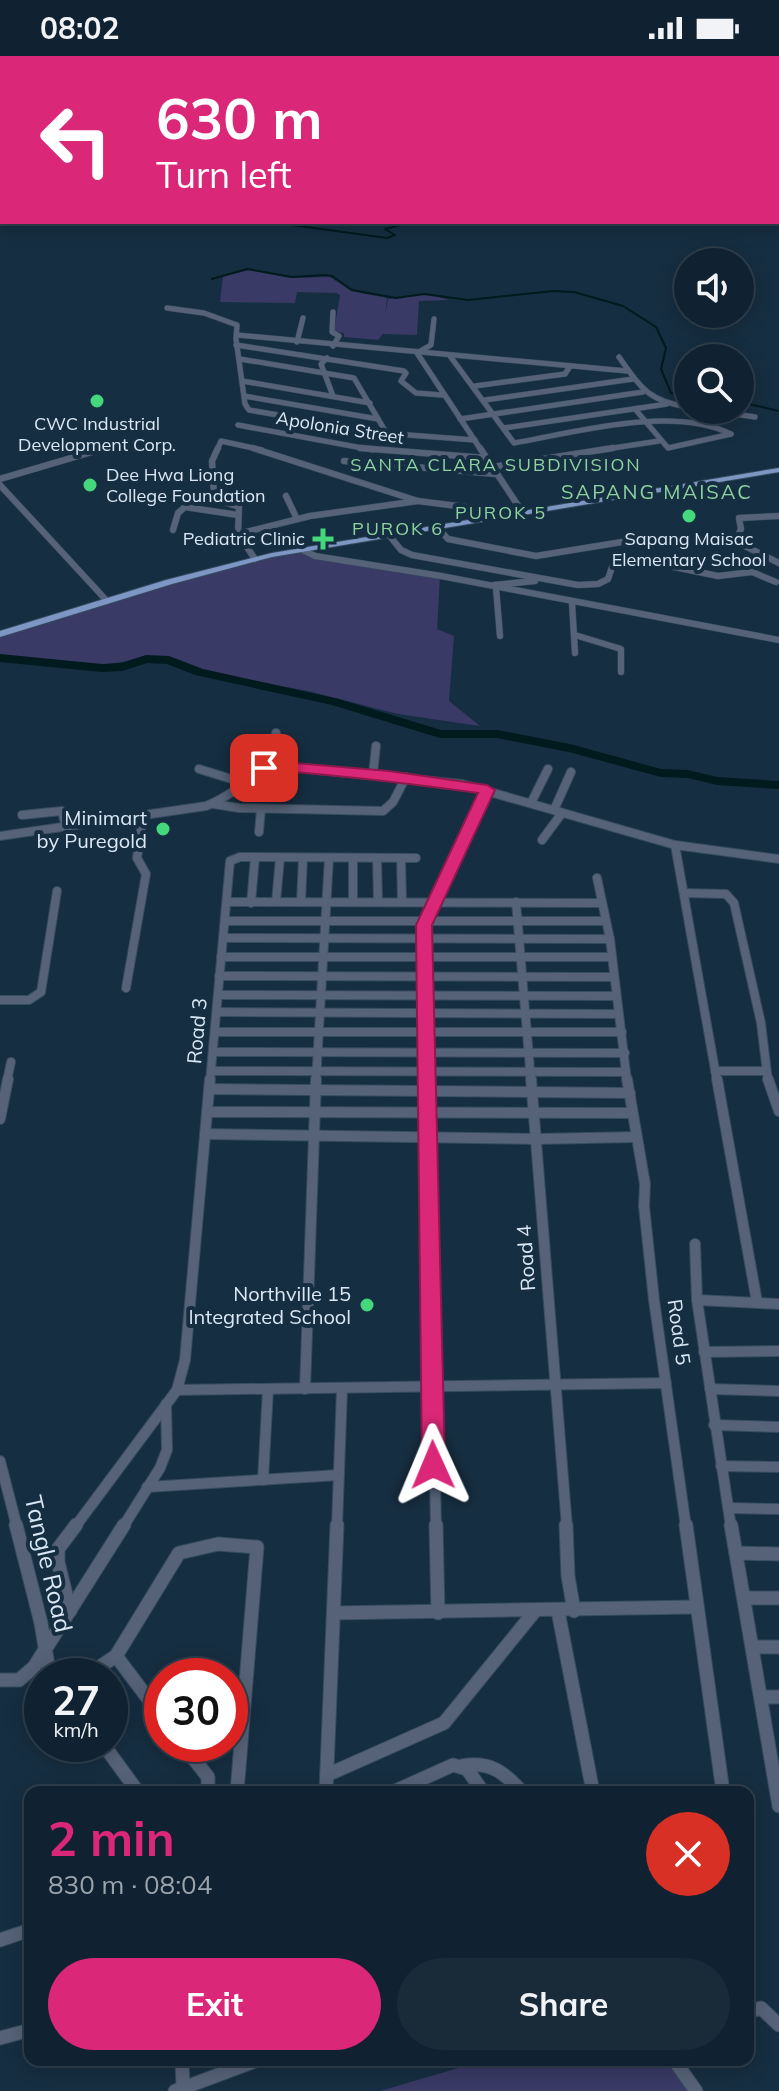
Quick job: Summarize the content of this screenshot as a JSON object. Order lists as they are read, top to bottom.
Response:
{
  "streets": {
    "street": [
      "Apolonia Street",
      "Road 3",
      "Road 4",
      "Road 5",
      "Tangle Road"
    ]
  },
  "districts": [
    "SANTA CLARA SUBDIVISION",
    "SAPANG MAISAC",
    "PUROK 5",
    "PUROK 6"
  ],
  "places": {
    "other": [
      "CWC Industrial Development Corp.",
      "Dee Hwa Liong College Foundation",
      "Sapang Maisac Elementary School",
      "Minimart by Puregold",
      "Northville 15 Integrated School"
    ],
    "health": ["Pediatric Clinic"]
  },
  "page": {
    "status": "08:02",
    "turn": ["630 m", "Turn left"],
    "speed": "27 km/h",
    "limit": "30",
    "heading": ["2 min", "830 m · 08:04"],
    "buttons": ["Exit", "Share"]
  }
}
